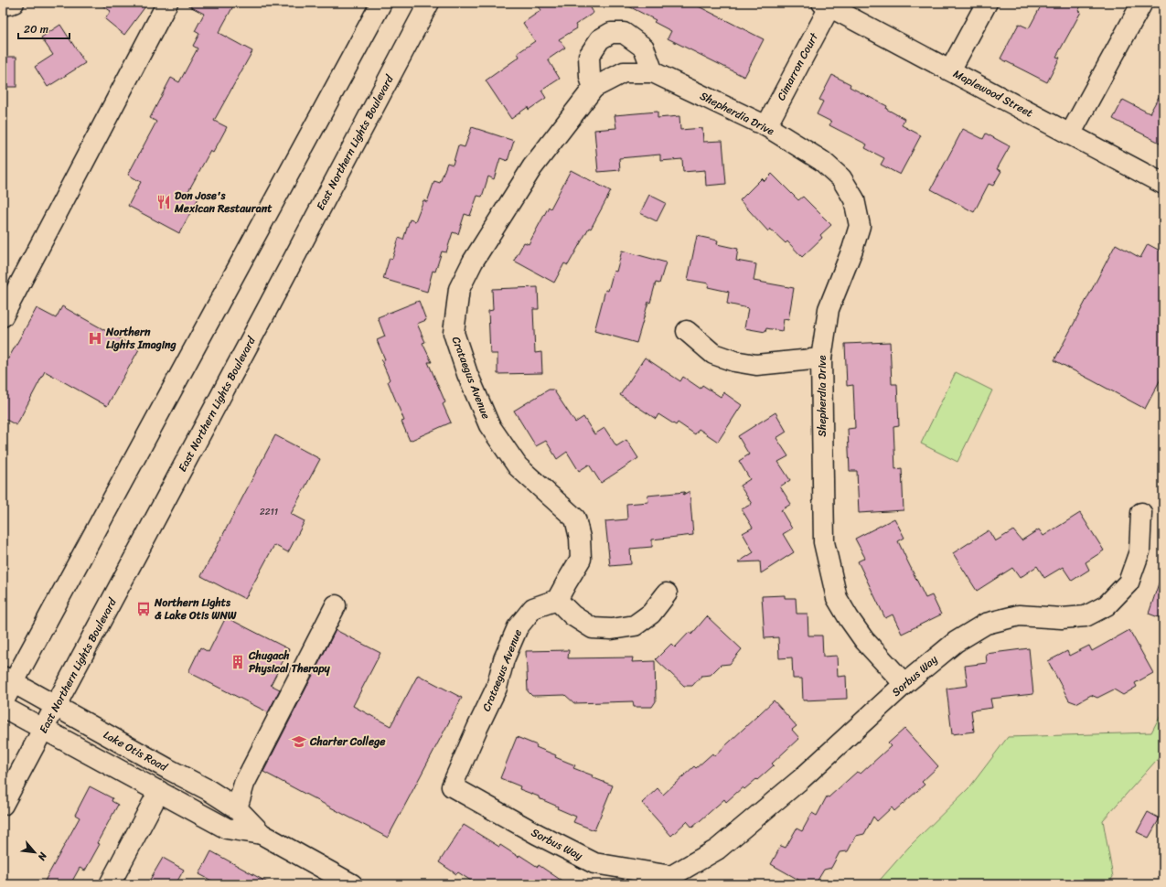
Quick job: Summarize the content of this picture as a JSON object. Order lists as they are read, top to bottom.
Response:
{
  "streets": {
    "street": [
      "Cimarron Court",
      "Maplewood Street",
      "Shepherdia Drive",
      "East Northern Lights Boulevard",
      "Crataegus Avenue",
      "Sorbus Way",
      "Lake Otis Road"
    ]
  },
  "crossings": [
    ["Cimarron Court", "Maplewood Street"],
    ["Cimarron Court", "Shepherdia Drive"],
    ["Shepherdia Drive", "Sorbus Way"],
    ["East Northern Lights Boulevard", "Lake Otis Road"],
    ["Crataegus Avenue", "Sorbus Way"]
  ],
  "places": {
    "restaurant": ["Don Jose's Mexican Restaurant"],
    "hospital": ["Northern Lights Imaging"],
    "bus stop": ["Northern Lights & Lake Otis WNW"],
    "building": ["Chugach Physical Therapy"],
    "school or university": ["Charter College"]
  },
  "house_numbers": ["2211"],
  "scale_bar": "20 m",
  "north": "bottom right"
}
